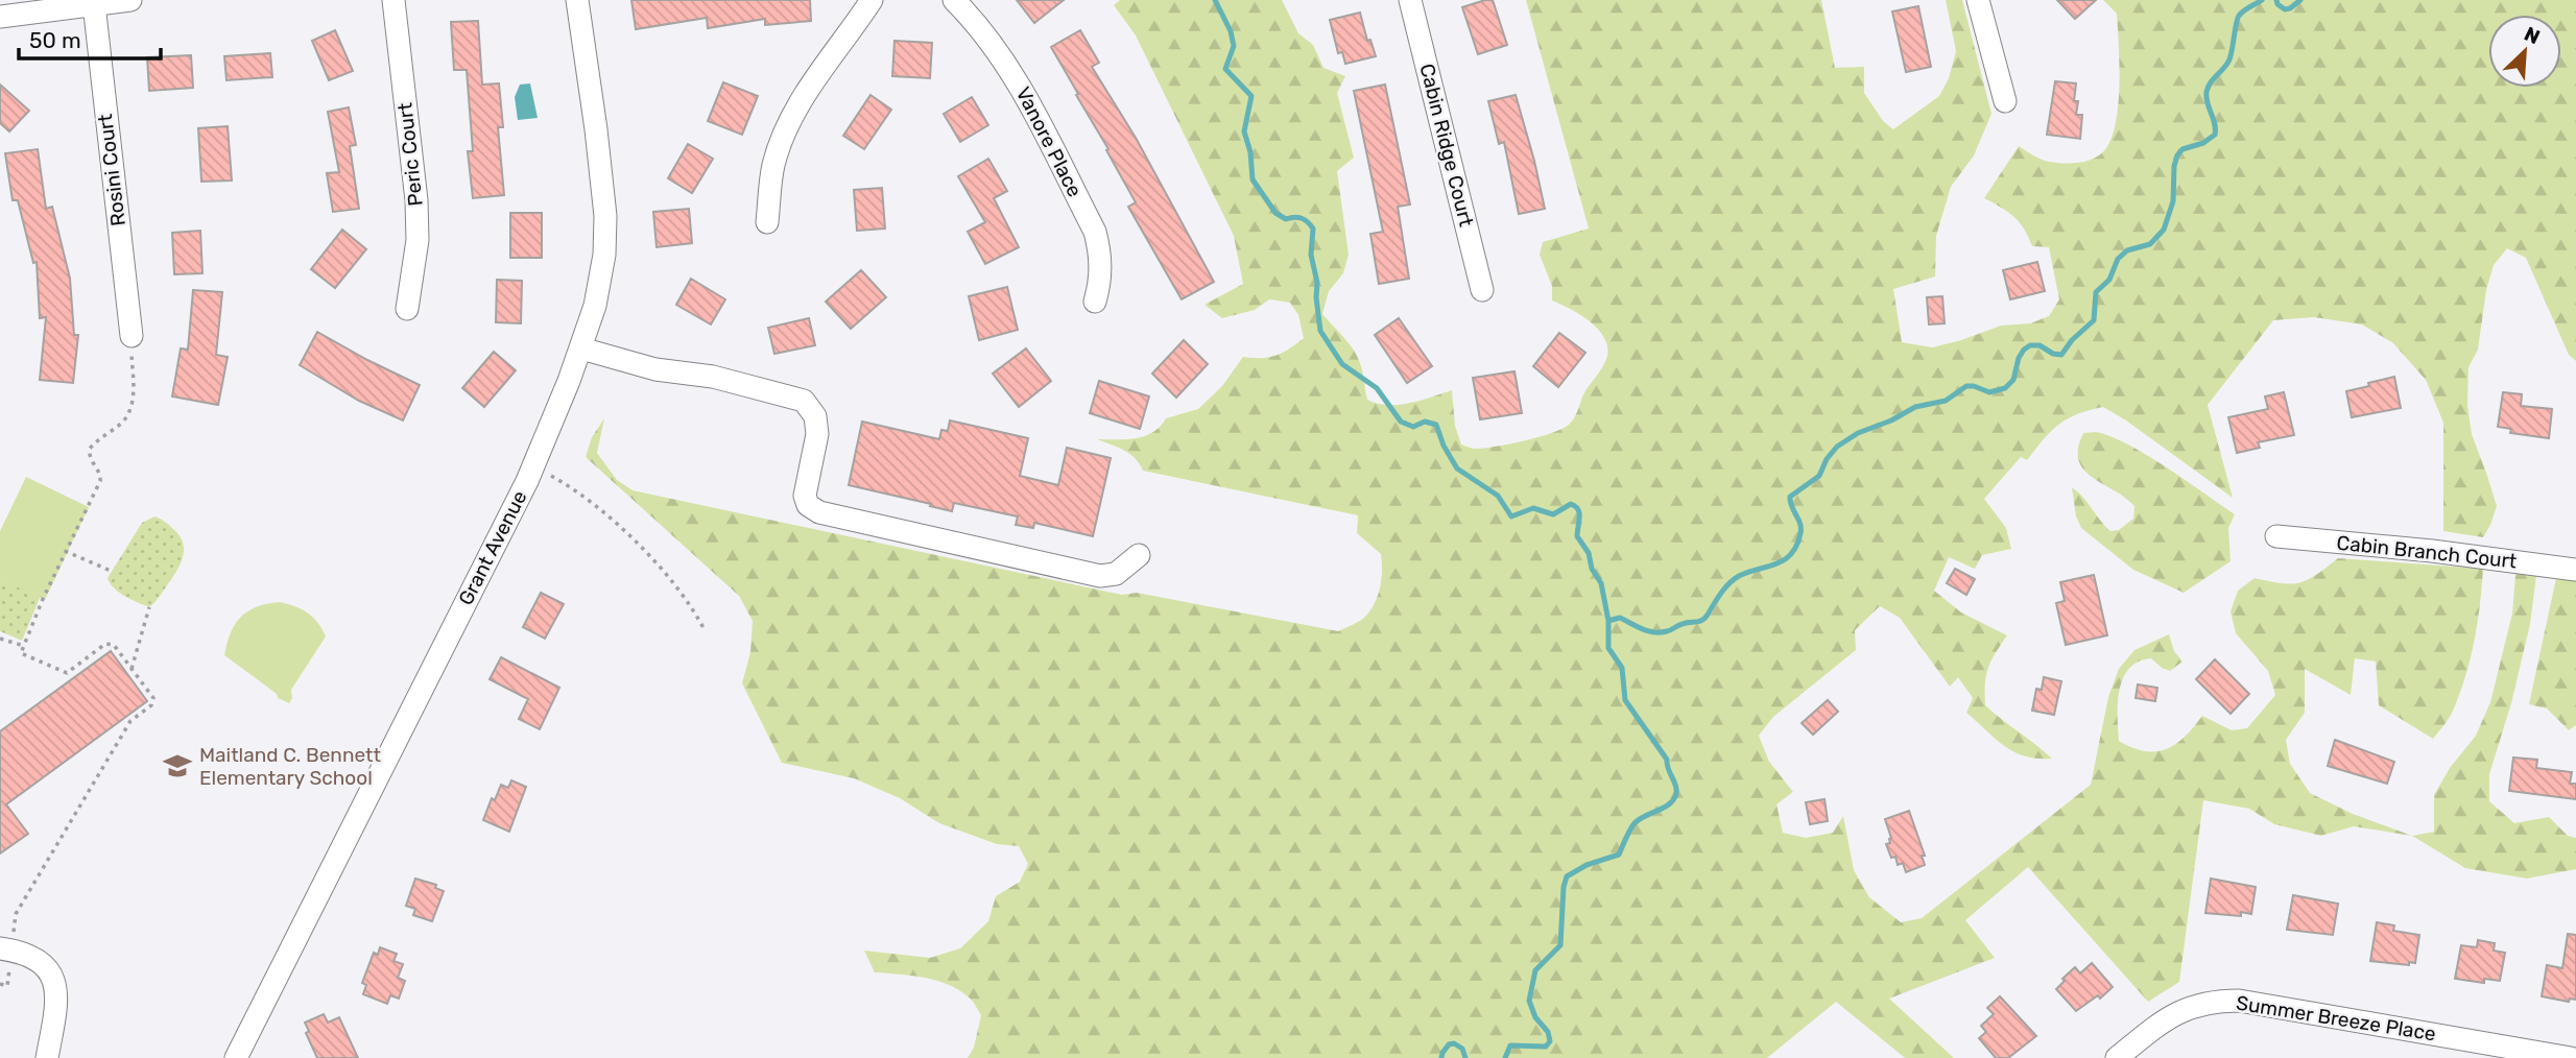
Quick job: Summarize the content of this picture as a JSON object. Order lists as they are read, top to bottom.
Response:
{
  "streets": {
    "street": [
      "Vanore Place",
      "Cabin Ridge Court",
      "Peric Court",
      "Rosini Court",
      "Grant Avenue",
      "Cabin Branch Court",
      "Summer Breeze Place"
    ]
  },
  "places": {
    "school or university": ["Maitland C. Bennett Elementary School"]
  },
  "scale_bar": "50 m",
  "north": "top right"
}
